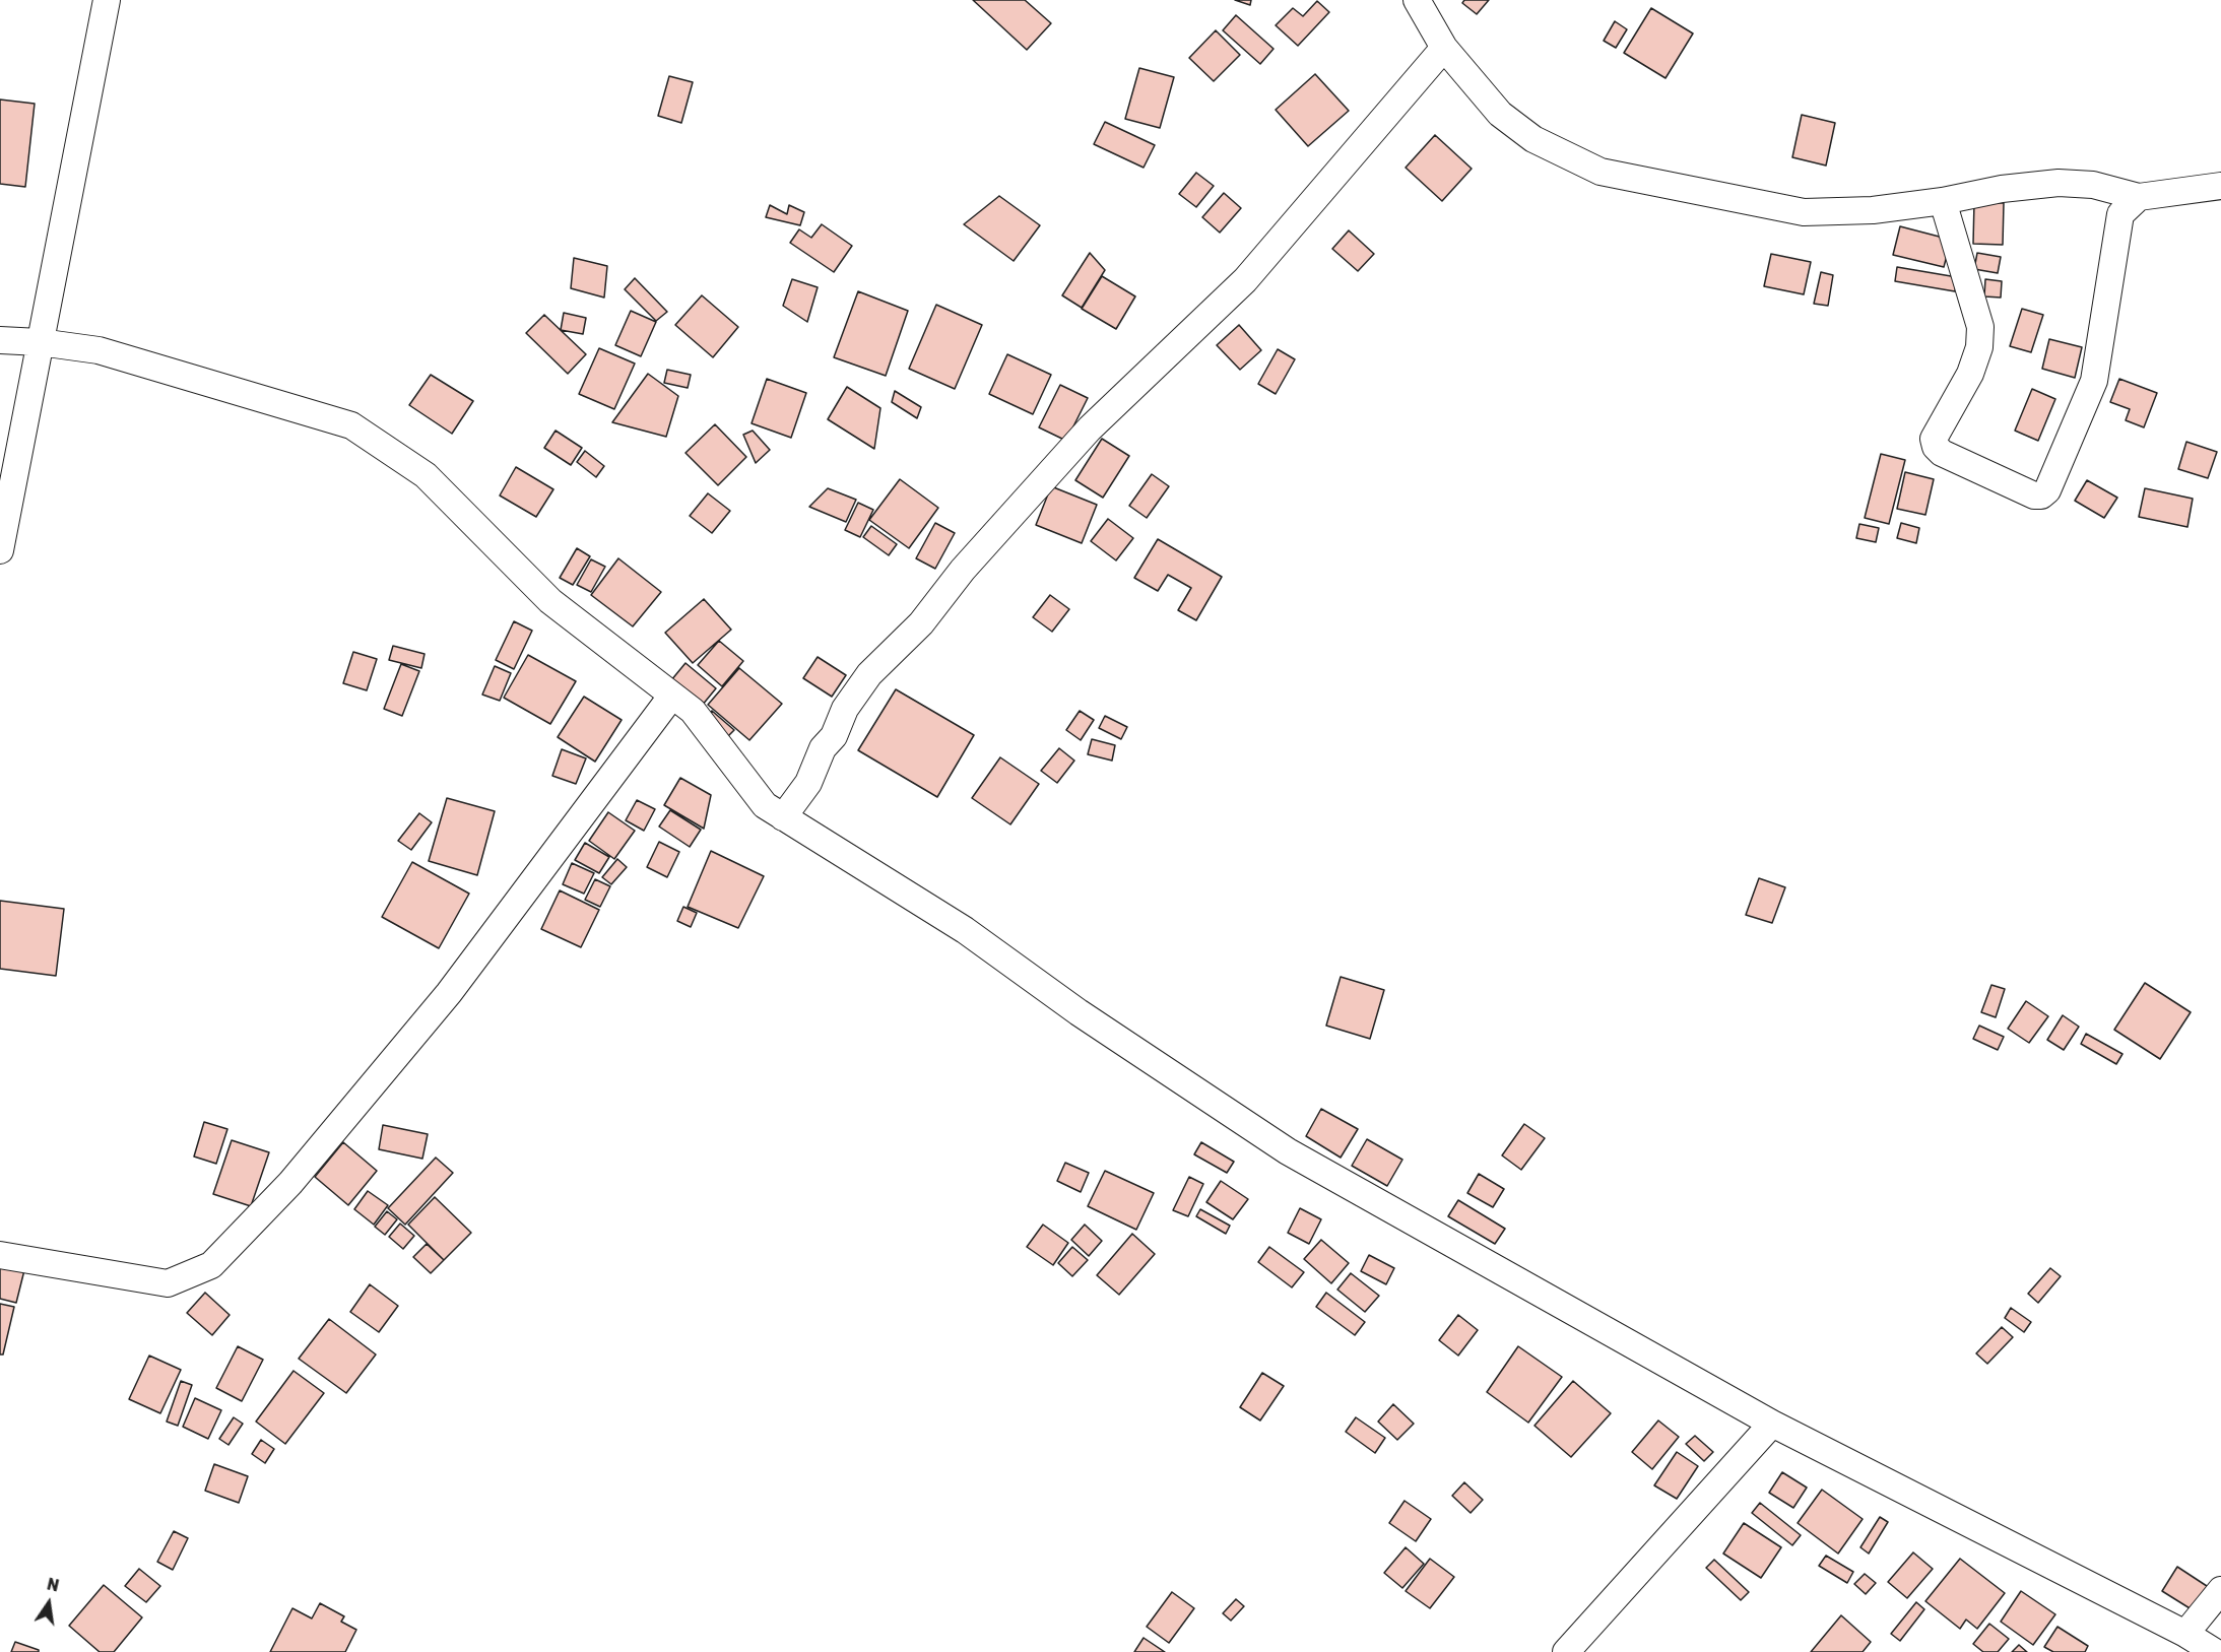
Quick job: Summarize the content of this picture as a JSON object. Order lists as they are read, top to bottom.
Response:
{
  "north": "top"
}
